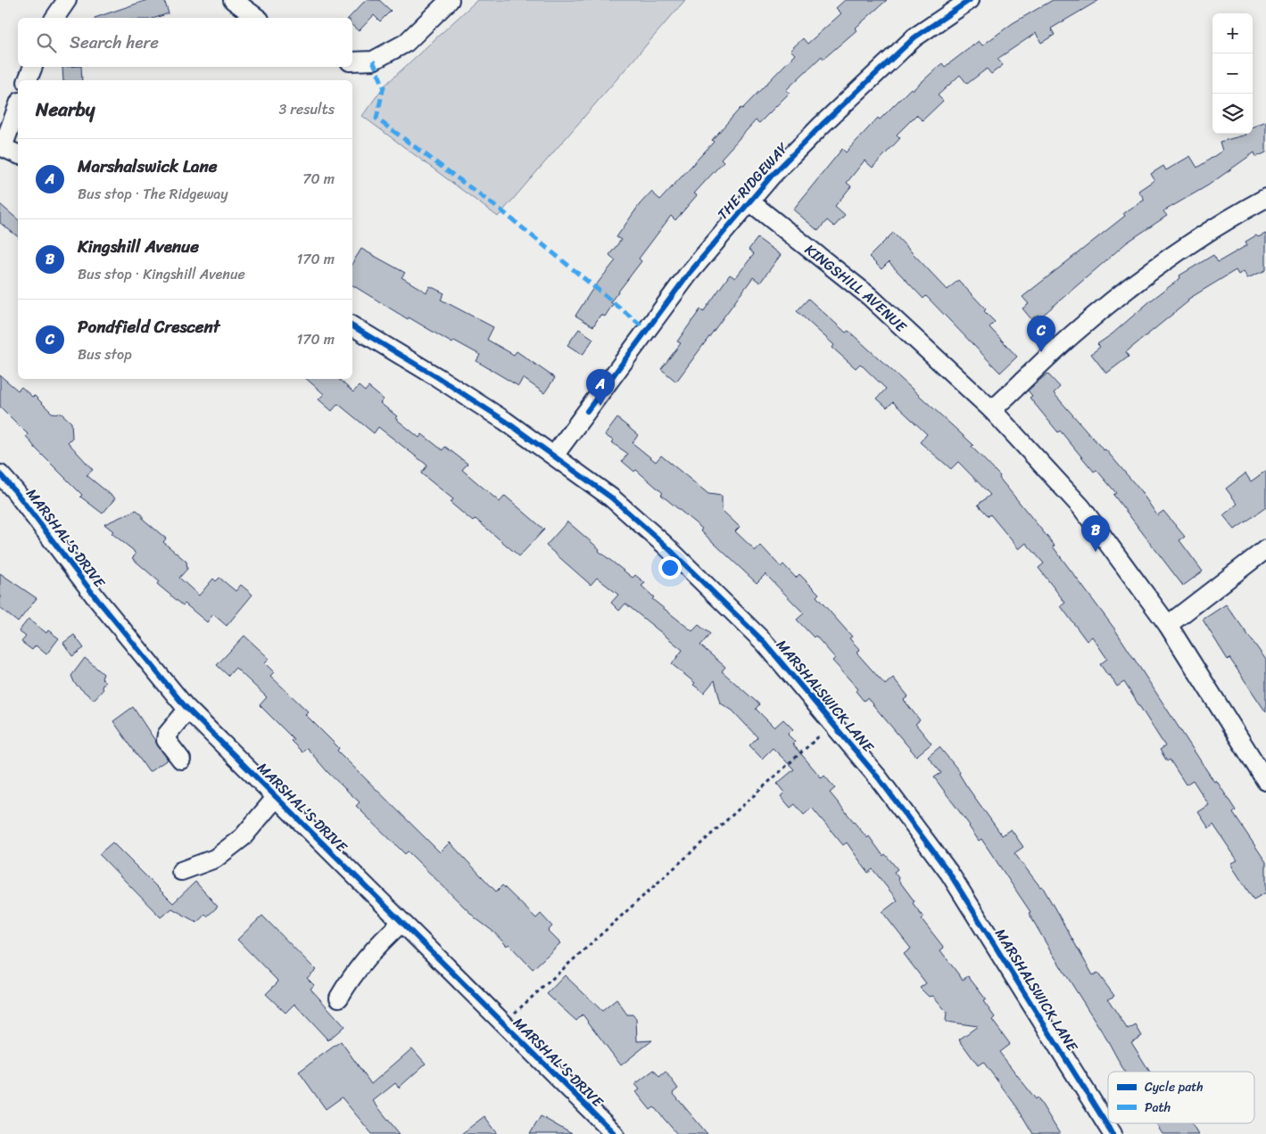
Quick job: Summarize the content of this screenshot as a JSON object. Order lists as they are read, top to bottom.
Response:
{
  "streets": {
    "street": [
      "THE RIDGEWAY",
      "KINGSHILL AVENUE",
      "MARSHAL'S DRIVE",
      "MARSHALSWICK LANE"
    ]
  },
  "crossings": [
    ["THE RIDGEWAY", "KINGSHILL AVENUE"],
    ["THE RIDGEWAY", "MARSHALSWICK LANE"]
  ],
  "legend": ["Cycle path", "Path"],
  "page": {
    "map_buttons": ["+", "−"],
    "search": "Search here",
    "heading": ["Nearby", "3 results"],
    "list": [
      {
        "mark": "A",
        "name": "Marshalswick Lane",
        "note": "Bus stop · The Ridgeway",
        "value": "70 m"
      },
      {
        "mark": "B",
        "name": "Kingshill Avenue",
        "note": "Bus stop · Kingshill Avenue",
        "value": "170 m"
      },
      {
        "mark": "C",
        "name": "Pondfield Crescent",
        "note": "Bus stop",
        "value": "170 m"
      }
    ],
    "pins": ["C", "A", "B"]
  }
}
